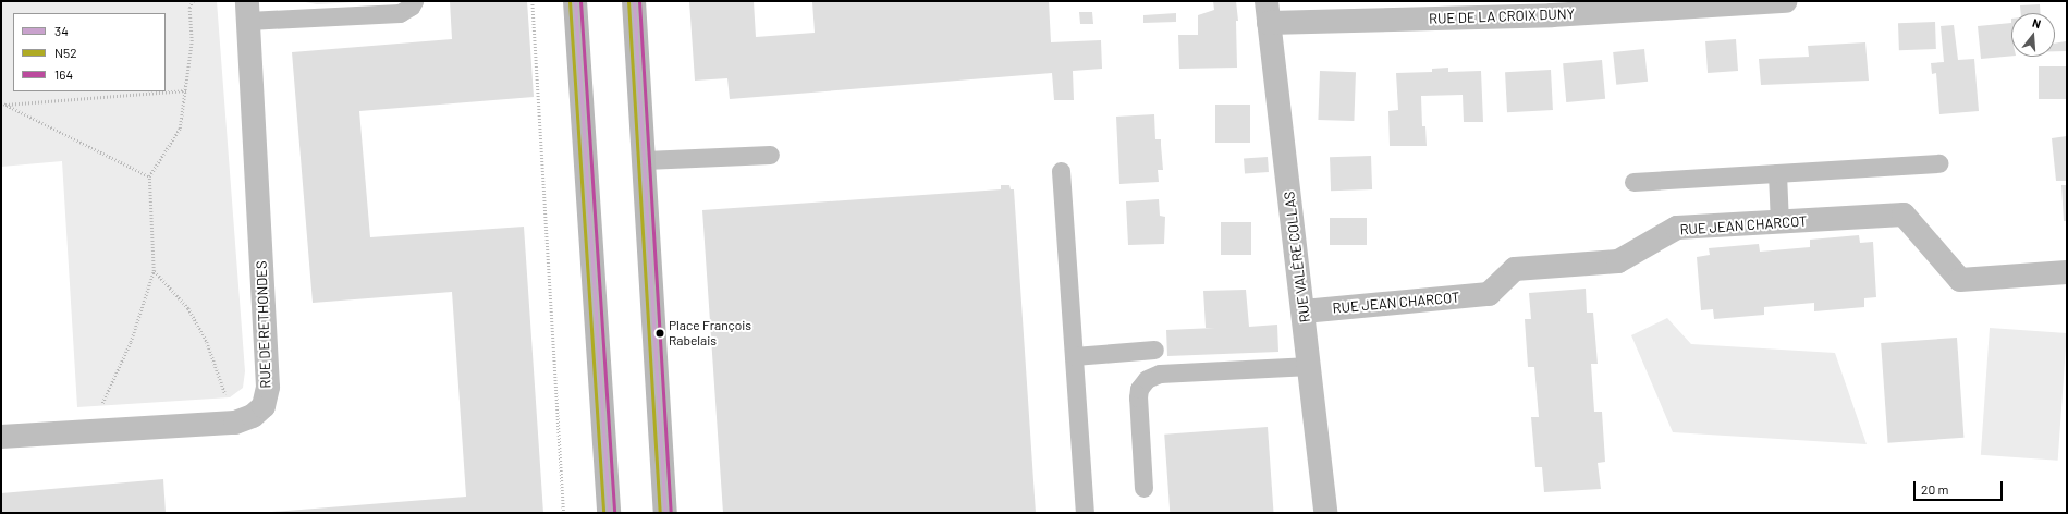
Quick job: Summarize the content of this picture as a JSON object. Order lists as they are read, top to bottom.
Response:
{
  "streets": {
    "street": [
      "RUE DE LA CROIX DUNY",
      "RUE JEAN CHARCOT",
      "RUE VALÈRE COLLAS",
      "RUE DE RETHONDES"
    ]
  },
  "crossings": [
    ["RUE DE LA CROIX DUNY", "RUE VALÈRE COLLAS"],
    ["RUE JEAN CHARCOT", "RUE VALÈRE COLLAS"]
  ],
  "places": ["Place François Rabelais"],
  "lines": ["transit line 34", "transit line N52", "transit line 164"],
  "legend": ["34", "N52", "164"],
  "scale_bar": "20 m",
  "north": "top"
}
